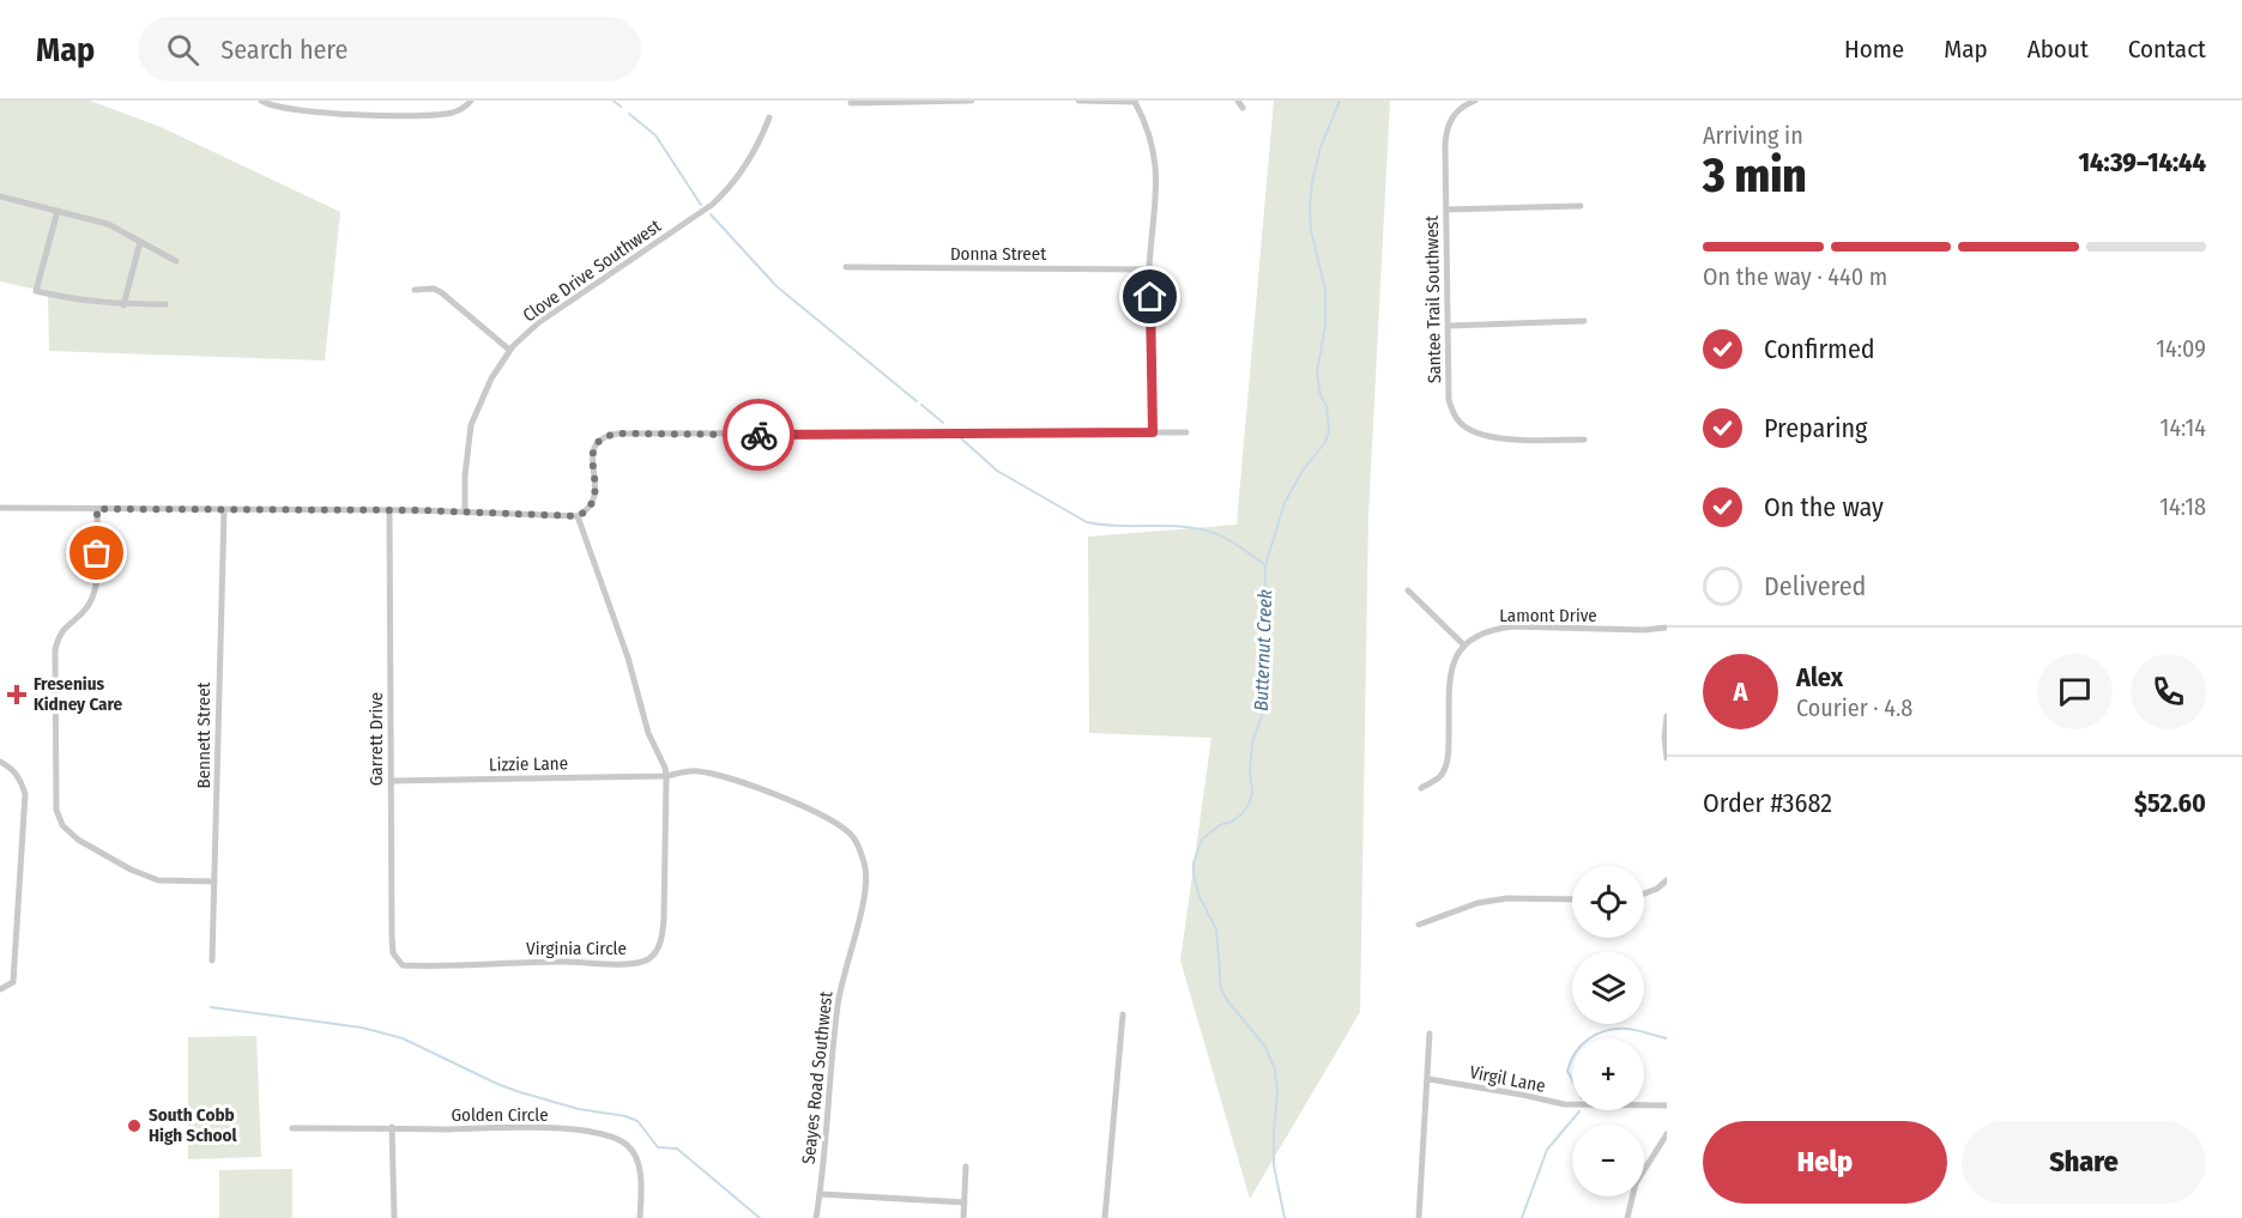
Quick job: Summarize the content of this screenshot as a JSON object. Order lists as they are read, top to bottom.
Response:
{
  "streets": {
    "street": [
      "Donna Street",
      "Clove Drive Southwest",
      "Santee Trail Southwest",
      "Lamont Drive",
      "Bennett Street",
      "Garrett Drive",
      "Lizzie Lane",
      "Virginia Circle",
      "Seayes Road Southwest",
      "Virgil Lane",
      "Golden Circle"
    ]
  },
  "crossings": [
    ["Garrett Drive", "Lizzie Lane"],
    ["Garrett Drive", "Virginia Circle"],
    ["Lizzie Lane", "Virginia Circle"],
    ["Lizzie Lane", "Seayes Road Southwest"],
    ["Virginia Circle", "Seayes Road Southwest"]
  ],
  "water": ["Butternut Creek"],
  "places": {
    "health": ["Fresenius Kidney Care"],
    "other": ["South Cobb High School"]
  },
  "page": {
    "header": "Map",
    "search": "Search here",
    "nav": [
      "Home",
      "Map",
      "About",
      "Contact"
    ],
    "heading": ["3 min", "Arriving in", "14:39–14:44"],
    "panel": [
      "Alex",
      "Courier · 4.8",
      "Order #3682",
      "$52.60"
    ],
    "bar": "On the way · 440 m",
    "list": [
      ["Confirmed", "14:09"],
      ["Preparing", "14:14"],
      ["On the way", "14:18"],
      "Delivered"
    ],
    "round": "A",
    "map_buttons": ["+", "−"],
    "buttons": ["Help", "Share"]
  }
}
